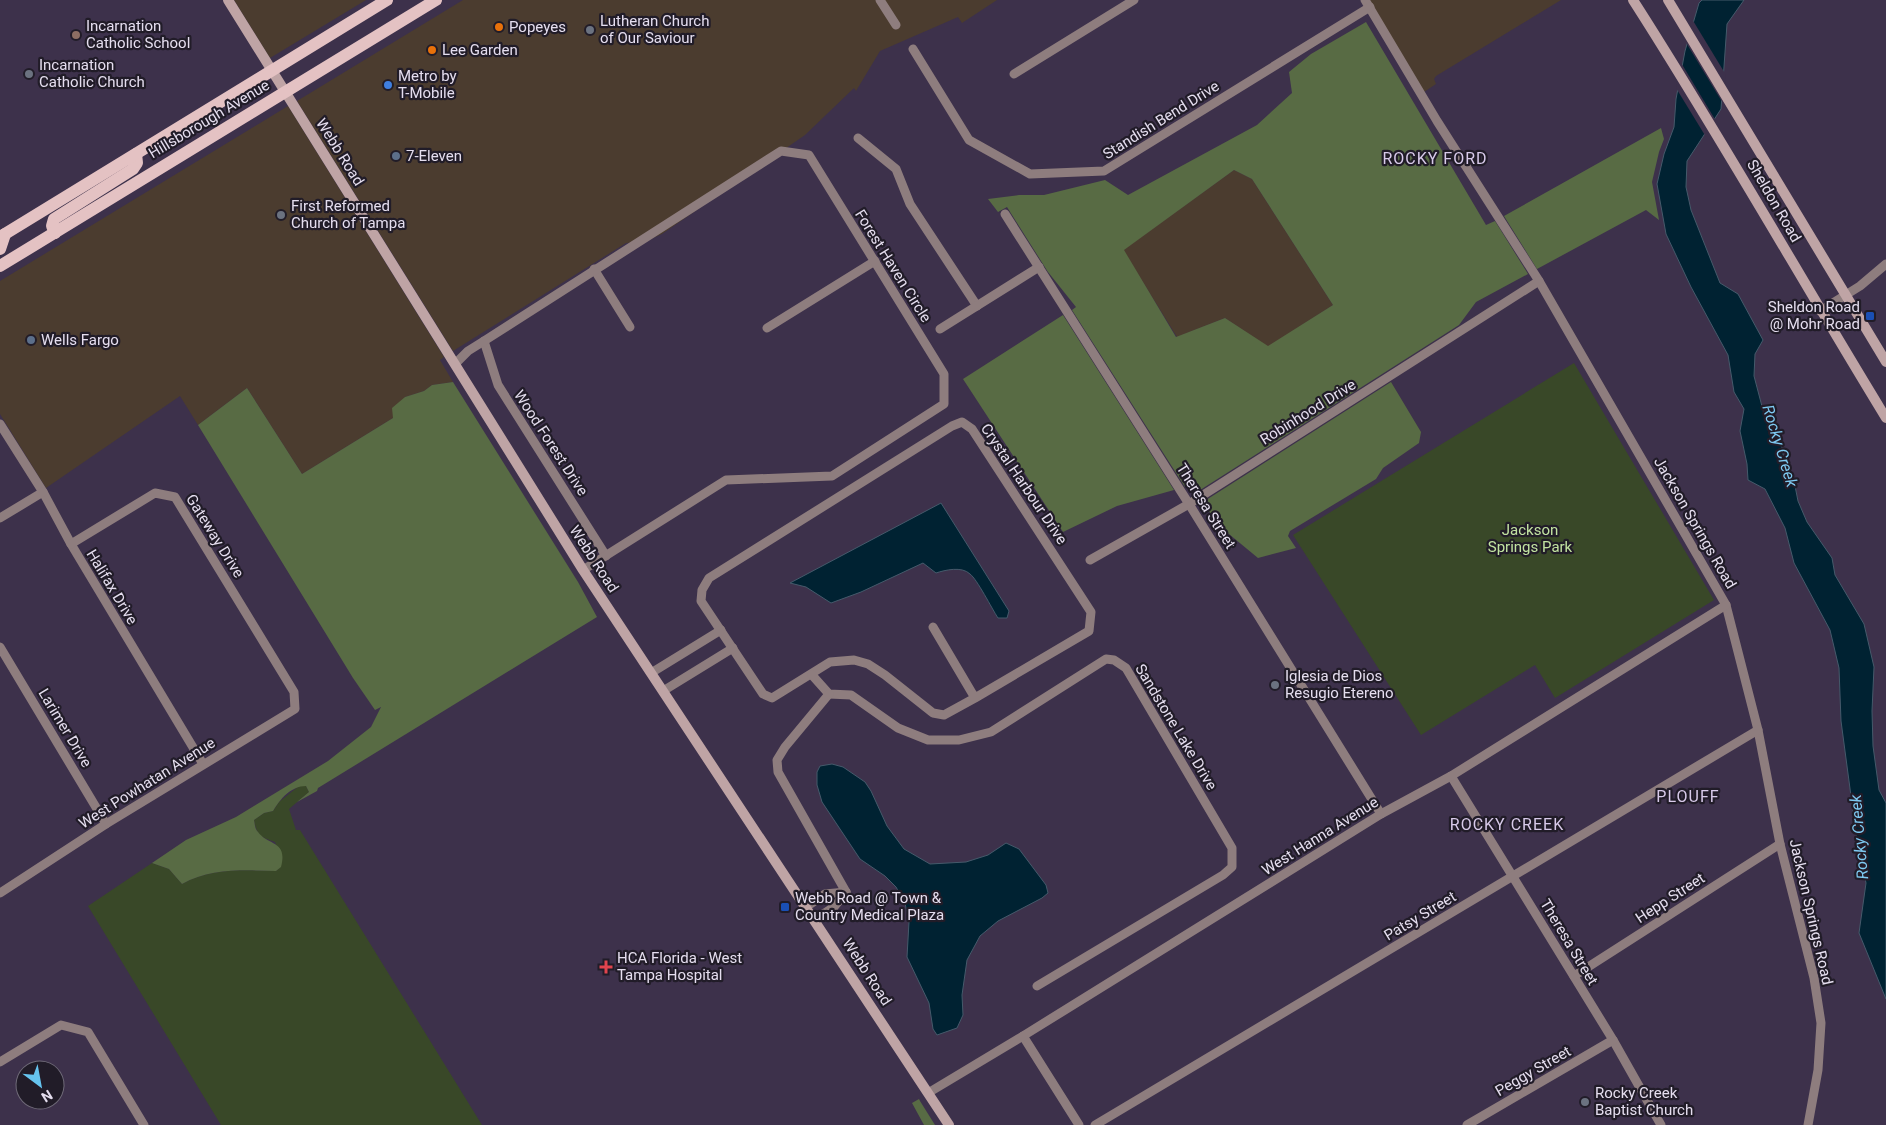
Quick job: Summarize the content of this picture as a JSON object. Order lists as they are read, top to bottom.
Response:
{
  "streets": {
    "main road": ["Hillsborough Avenue"],
    "street": [
      "Standish Bend Drive",
      "Webb Road",
      "Sheldon Road",
      "Forest Haven Circle",
      "Robinhood Drive",
      "Wood Forest Drive",
      "Crystal Harbour Drive",
      "Theresa Street",
      "Jackson Springs Road",
      "Gateway Drive",
      "Halifax Drive",
      "Sandstone Lake Drive",
      "Larimer Drive",
      "West Powhatan Avenue",
      "West Hanna Avenue",
      "Hepp Street",
      "Patsy Street",
      "Peggy Street"
    ]
  },
  "crossings": [
    ["Hillsborough Avenue", "Webb Road"],
    ["Standish Bend Drive", "Jackson Springs Road"],
    ["Webb Road", "Forest Haven Circle"],
    ["Webb Road", "West Hanna Avenue"],
    ["Forest Haven Circle", "Wood Forest Drive"],
    ["Robinhood Drive", "Theresa Street"],
    ["Robinhood Drive", "Jackson Springs Road"],
    ["Theresa Street", "West Hanna Avenue"],
    ["Theresa Street", "Hepp Street"],
    ["Theresa Street", "Patsy Street"],
    ["Theresa Street", "Peggy Street"],
    ["Jackson Springs Road", "West Hanna Avenue"],
    ["Jackson Springs Road", "Hepp Street"],
    ["Jackson Springs Road", "Patsy Street"],
    ["Gateway Drive", "Halifax Drive"],
    ["Gateway Drive", "West Powhatan Avenue"],
    ["Halifax Drive", "West Powhatan Avenue"],
    ["Larimer Drive", "West Powhatan Avenue"]
  ],
  "districts": ["ROCKY FORD", "PLOUFF", "ROCKY CREEK"],
  "water": ["Rocky Creek"],
  "parks": ["Jackson Springs Park"],
  "places": {
    "other": [
      "Popeyes",
      "Lutheran Church of Our Saviour",
      "Incarnation Catholic School",
      "Lee Garden",
      "Incarnation Catholic Church",
      "Metro by T-Mobile",
      "7-Eleven",
      "First Reformed Church of Tampa",
      "Wells Fargo",
      "Iglesia de Dios Resugio Etereno",
      "Rocky Creek Baptist Church"
    ],
    "transit": ["Sheldon Road @ Mohr Road", "Webb Road @ Town & Country Medical Plaza"],
    "health": ["HCA Florida - West Tampa Hospital"]
  },
  "north": "bottom right"
}
